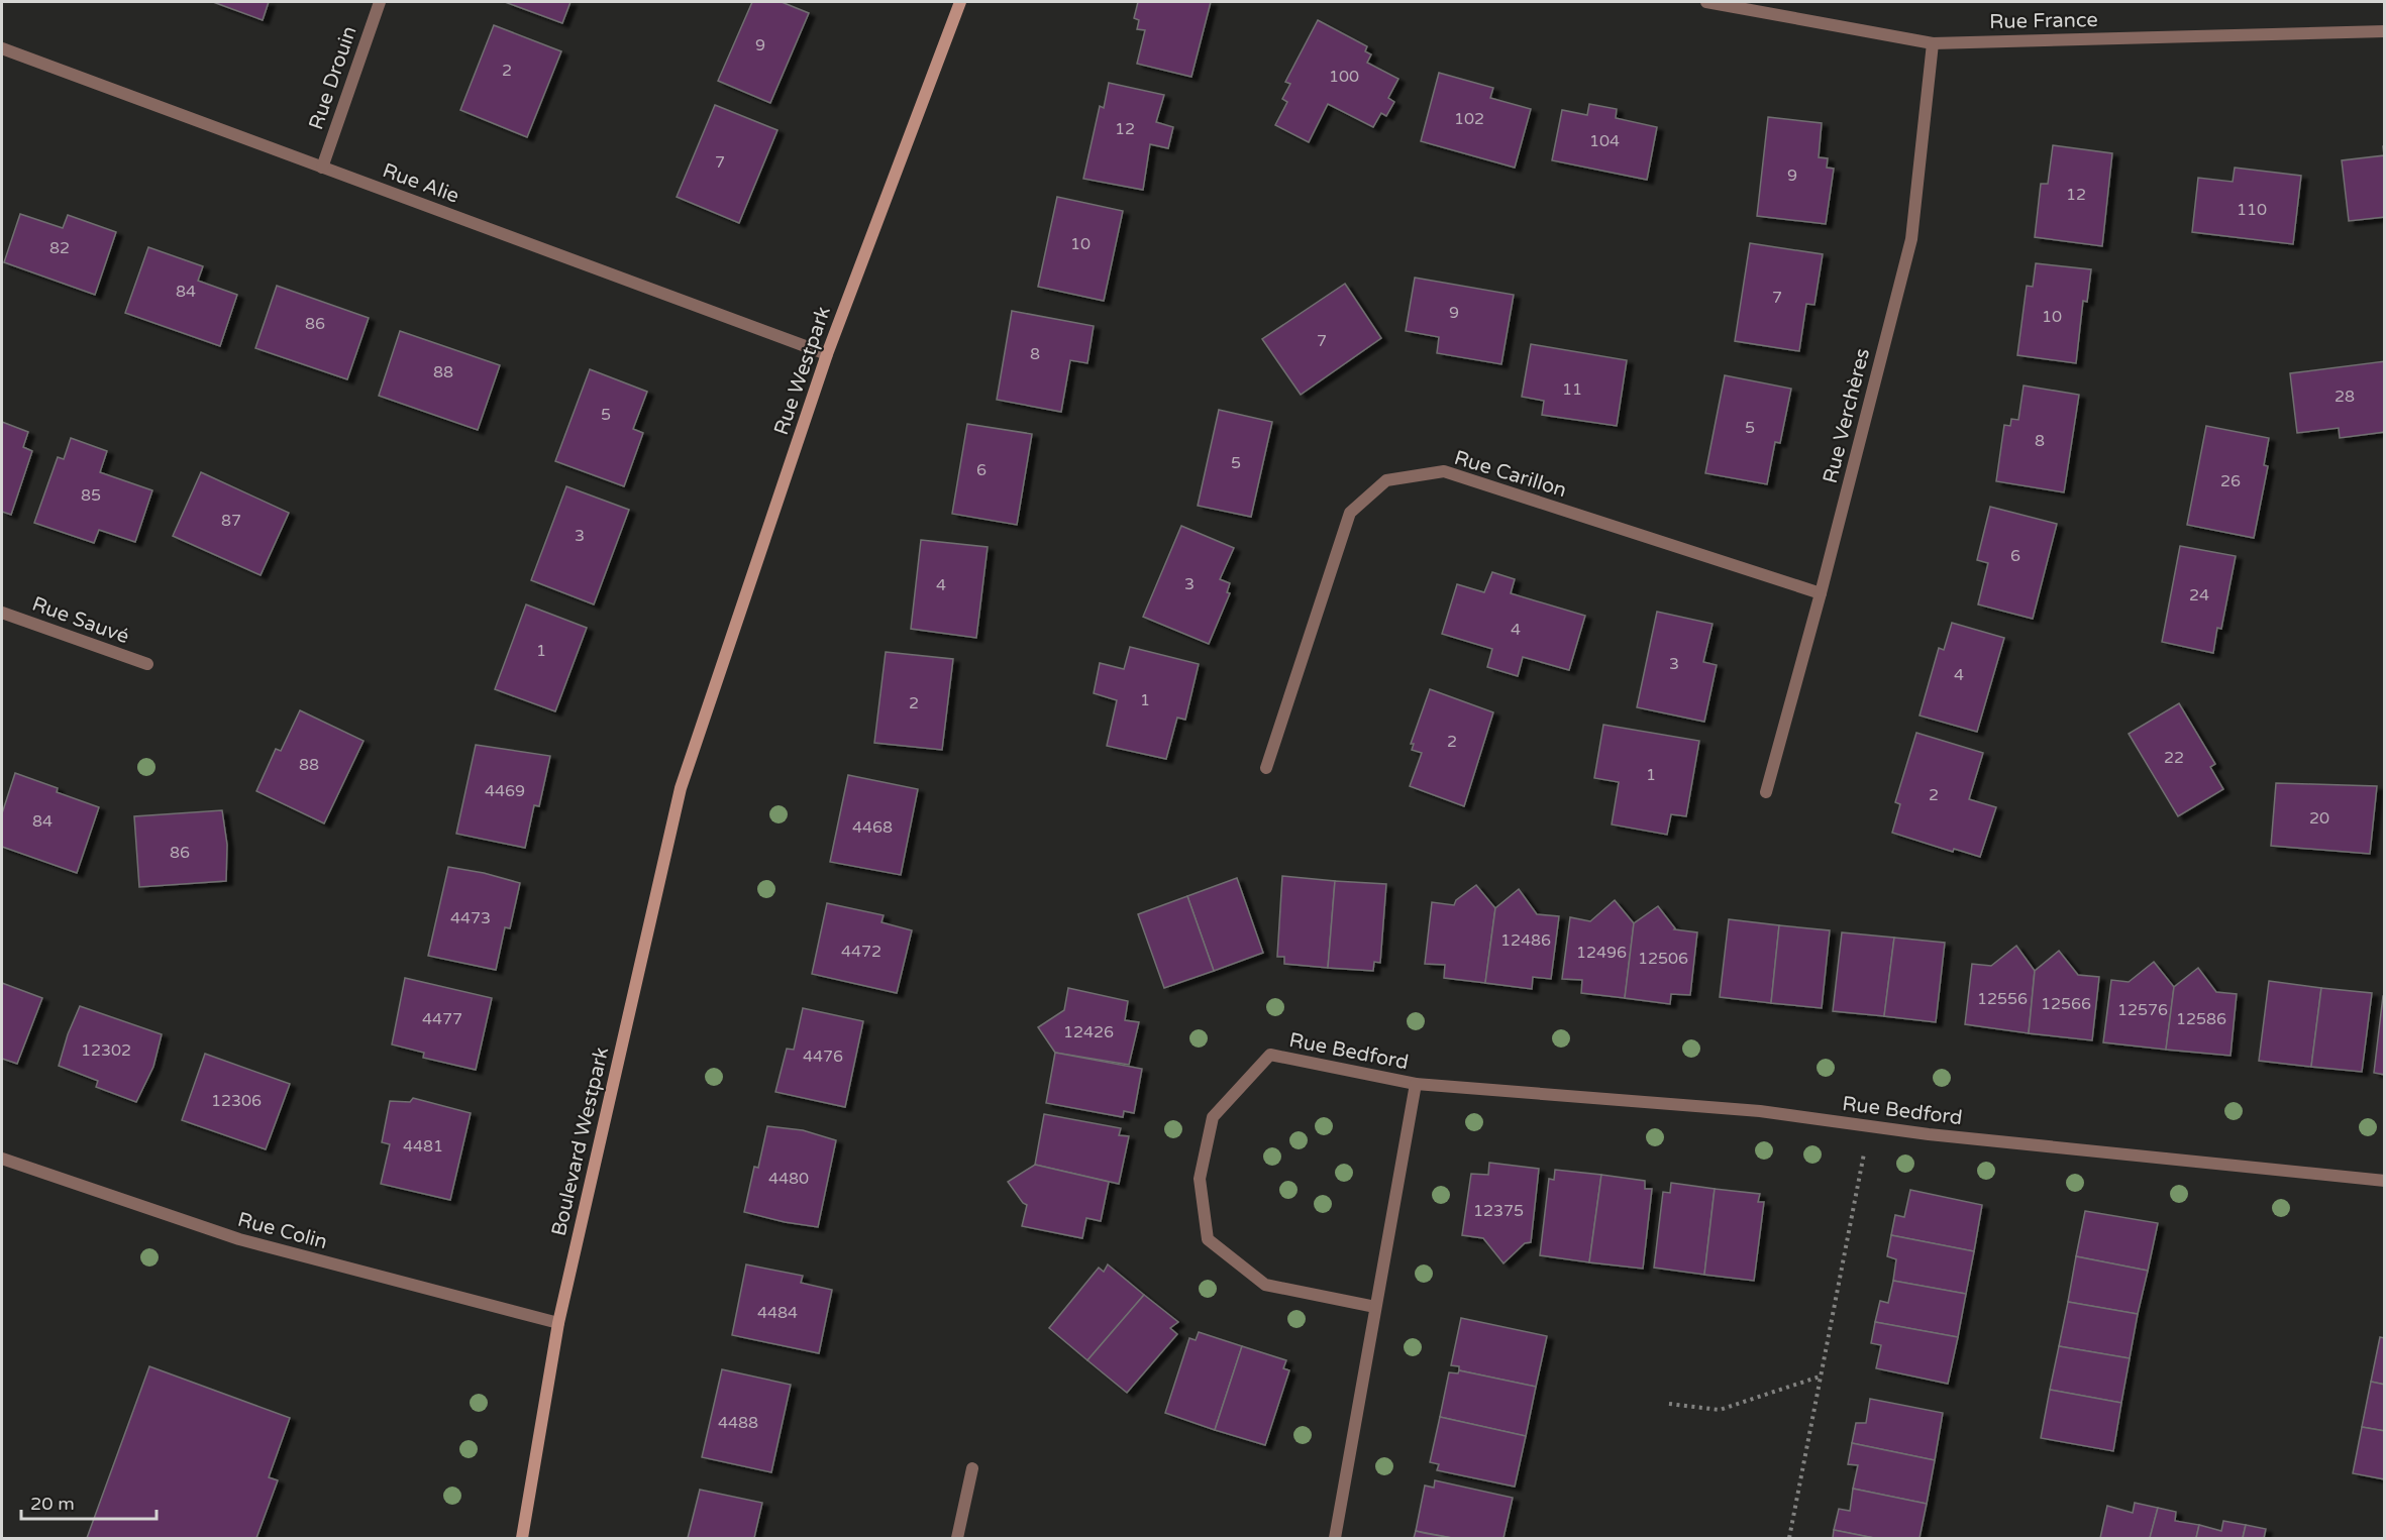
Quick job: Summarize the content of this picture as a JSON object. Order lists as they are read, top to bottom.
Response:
{
  "streets": {
    "street": [
      "Rue France",
      "Rue Drouin",
      "Rue Alie",
      "Rue Westpark",
      "Rue Verchères",
      "Rue Carillon",
      "Rue Sauvé",
      "Rue Bedford",
      "Boulevard Westpark",
      "Rue Colin"
    ]
  },
  "crossings": [
    ["Rue France", "Rue Verchères"],
    ["Rue Drouin", "Rue Alie"],
    ["Rue Alie", "Rue Westpark"],
    ["Rue Westpark", "Boulevard Westpark"],
    ["Rue Verchères", "Rue Carillon"],
    ["Boulevard Westpark", "Rue Colin"]
  ],
  "house_numbers": [
    "9",
    "2",
    "100",
    "102",
    "12",
    "104",
    "7",
    "9",
    "12",
    "110",
    "10",
    "82",
    "84",
    "7",
    "9",
    "10",
    "86",
    "7",
    "8",
    "88",
    "11",
    "28",
    "5",
    "5",
    "8",
    "5",
    "6",
    "26",
    "85",
    "87",
    "3",
    "6",
    "3",
    "4",
    "24",
    "4",
    "1",
    "3",
    "4",
    "1",
    "2",
    "2",
    "22",
    "88",
    "1",
    "4469",
    "2",
    "20",
    "84",
    "4468",
    "86",
    "4473",
    "12486",
    "4472",
    "12496",
    "12506",
    "12556",
    "12566",
    "12576",
    "4477",
    "12586",
    "12426",
    "12302",
    "4476",
    "12306",
    "4481",
    "4480",
    "12375",
    "4484",
    "4488"
  ],
  "scale_bar": "20 m"
}
